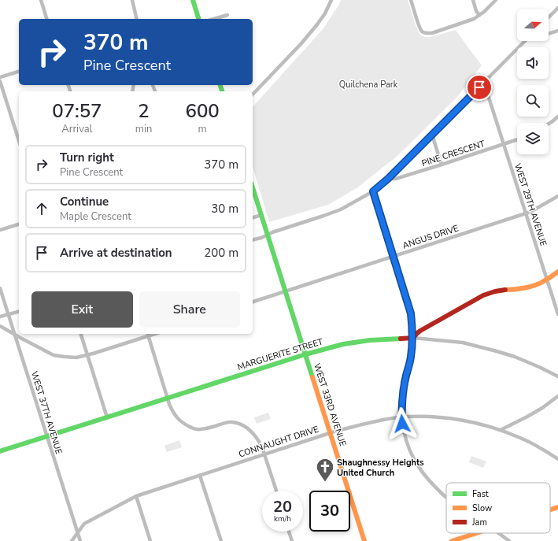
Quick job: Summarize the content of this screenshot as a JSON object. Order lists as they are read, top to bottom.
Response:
{
  "streets": {
    "main road": ["MARGUERITE STREET", "WEST 33RD AVENUE"],
    "street": [
      "PINE CRESCENT",
      "WEST 29TH AVENUE",
      "ANGUS DRIVE",
      "WEST 37TH AVENUE",
      "CONNAUGHT DRIVE"
    ]
  },
  "crossings": [
    ["PINE CRESCENT", "WEST 29TH AVENUE"],
    ["WEST 29TH AVENUE", "ANGUS DRIVE"],
    ["ANGUS DRIVE", "WEST 33RD AVENUE"],
    ["MARGUERITE STREET", "WEST 33RD AVENUE"],
    ["MARGUERITE STREET", "WEST 37TH AVENUE"],
    ["WEST 33RD AVENUE", "CONNAUGHT DRIVE"],
    ["WEST 37TH AVENUE", "CONNAUGHT DRIVE"]
  ],
  "parks": ["Quilchena Park"],
  "places": {
    "church": ["Shaughnessy Heights United Church"]
  },
  "legend": ["Fast", "Slow", "Jam"],
  "north": "right",
  "page": {
    "turn": ["370 m", "Pine Crescent"],
    "eta": [
      "07:57",
      "Arrival",
      "2",
      "min",
      "600",
      "m"
    ],
    "list": [
      {
        "name": "Turn right",
        "note": "Pine Crescent",
        "value": "370 m"
      },
      {
        "name": "Continue",
        "note": "Maple Crescent",
        "value": "30 m"
      },
      {
        "name": "Arrive at destination",
        "value": "200 m"
      }
    ],
    "buttons": ["Exit", "Share"],
    "speed": "20 km/h",
    "limit": "30"
  }
}
